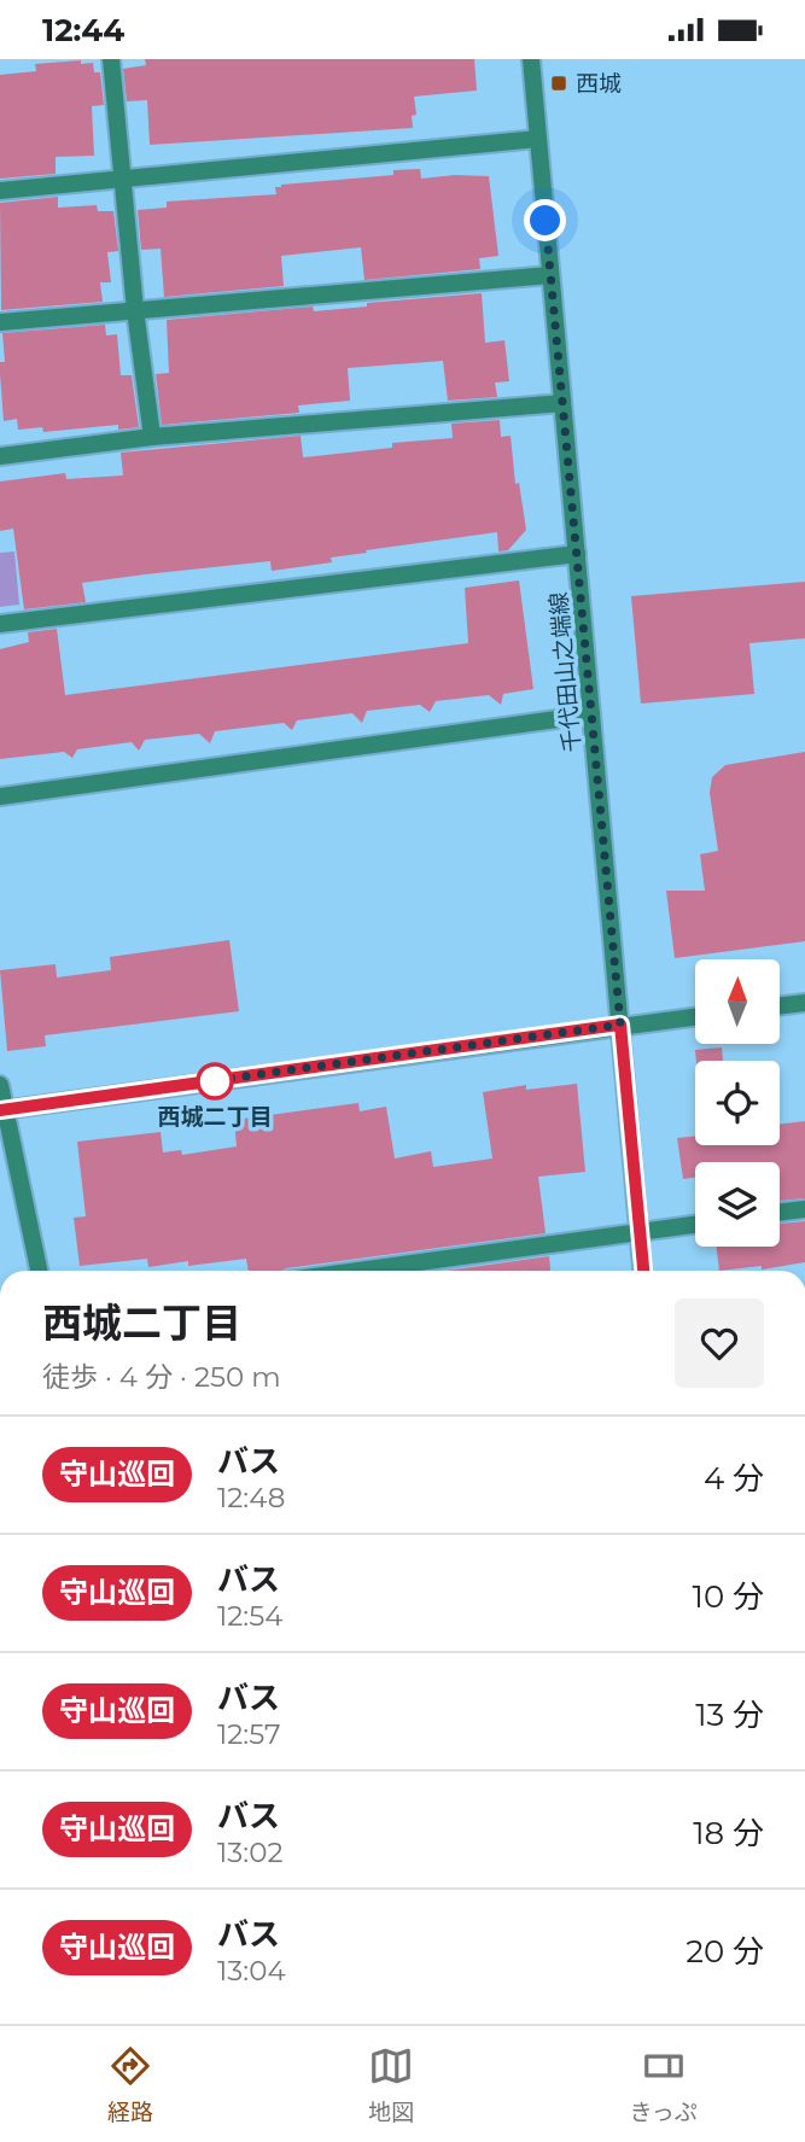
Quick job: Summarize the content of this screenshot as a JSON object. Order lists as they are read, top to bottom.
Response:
{
  "streets": {
    "street": ["千代田山之端線"]
  },
  "places": {
    "transit": ["西城"],
    "other": ["西城二丁目"]
  },
  "lines": ["bus line 守山巡回"],
  "north": "top",
  "page": {
    "status": "12:44",
    "heading": ["西城二丁目", "徒歩 · 4 分 · 250 m"],
    "list": [
      {
        "mark": "守山巡回",
        "name": "バス",
        "note": "12:48",
        "value": "4 分"
      },
      {
        "mark": "守山巡回",
        "name": "バス",
        "note": "12:54",
        "value": "10 分"
      },
      {
        "mark": "守山巡回",
        "name": "バス",
        "note": "12:57",
        "value": "13 分"
      },
      {
        "mark": "守山巡回",
        "name": "バス",
        "note": "13:02",
        "value": "18 分"
      },
      {
        "mark": "守山巡回",
        "name": "バス",
        "note": "13:04",
        "value": "20 分"
      }
    ],
    "tabs": ["経路", "地図", "きっぷ"]
  }
}
